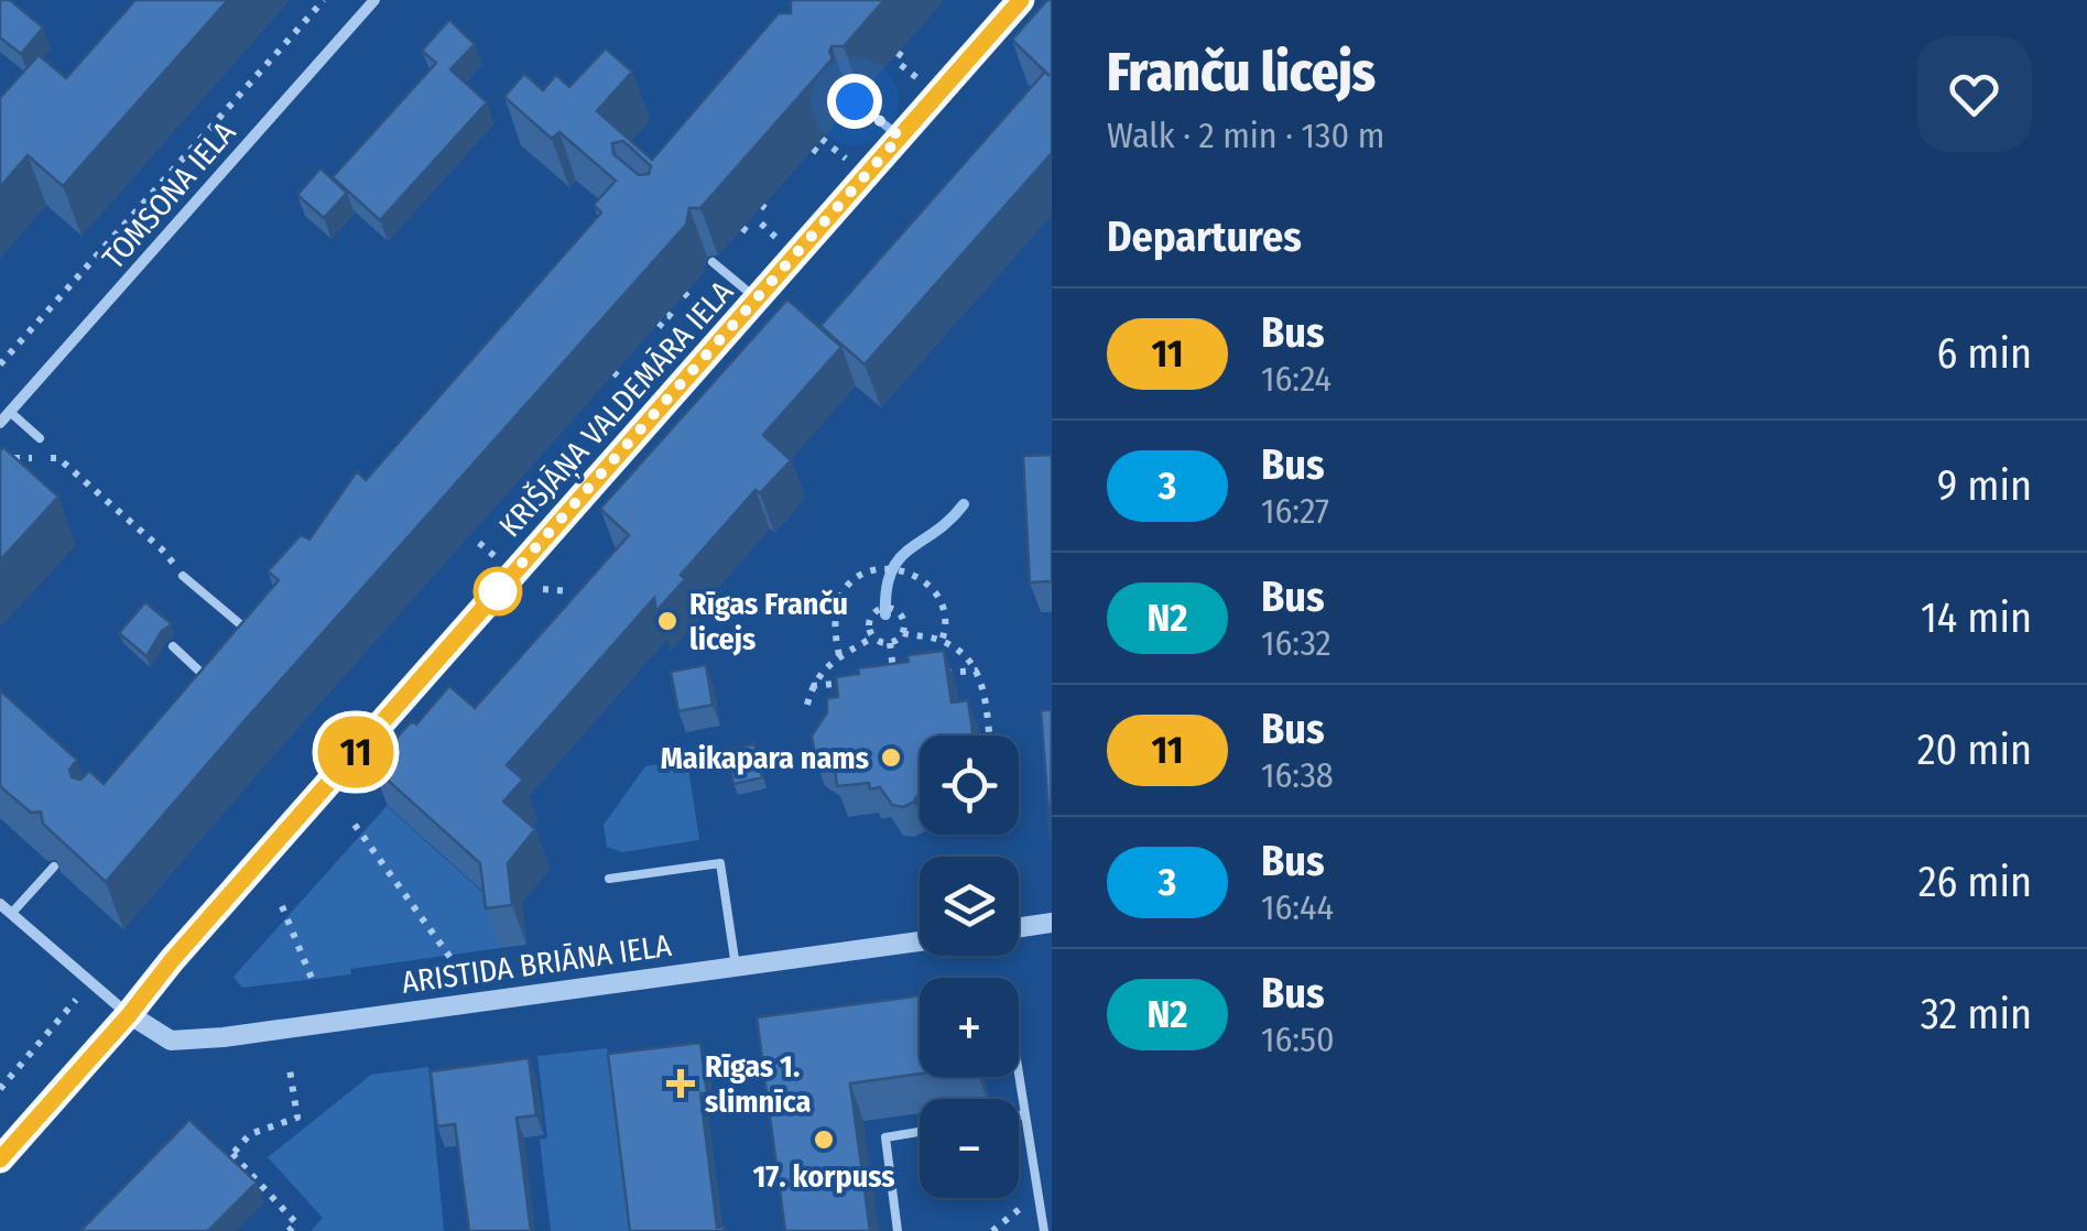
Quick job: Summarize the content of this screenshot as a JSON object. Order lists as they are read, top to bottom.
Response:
{
  "streets": {
    "main road": ["KRIŠJĀŅA VALDEMĀRA IELA"],
    "street": ["TOMSONA IELA", "ARISTIDA BRIĀNA IELA"]
  },
  "crossings": [
    ["KRIŠJĀŅA VALDEMĀRA IELA", "ARISTIDA BRIĀNA IELA"]
  ],
  "places": {
    "other": ["Rīgas Franču licejs", "Maikapara nams", "17. korpuss"],
    "health": ["Rīgas 1. slimnīca"]
  },
  "lines": ["bus line 11"],
  "page": {
    "on_map": "11",
    "heading": [
      ["Franču licejs", "Walk · 2 min · 130 m"],
      "Departures"
    ],
    "list": [
      {
        "mark": "11",
        "name": "Bus",
        "note": "16:24",
        "value": "6 min"
      },
      {
        "mark": "3",
        "name": "Bus",
        "note": "16:27",
        "value": "9 min"
      },
      {
        "mark": "N2",
        "name": "Bus",
        "note": "16:32",
        "value": "14 min"
      },
      {
        "mark": "11",
        "name": "Bus",
        "note": "16:38",
        "value": "20 min"
      },
      {
        "mark": "3",
        "name": "Bus",
        "note": "16:44",
        "value": "26 min"
      },
      {
        "mark": "N2",
        "name": "Bus",
        "note": "16:50",
        "value": "32 min"
      }
    ],
    "map_buttons": ["+", "−"]
  }
}
